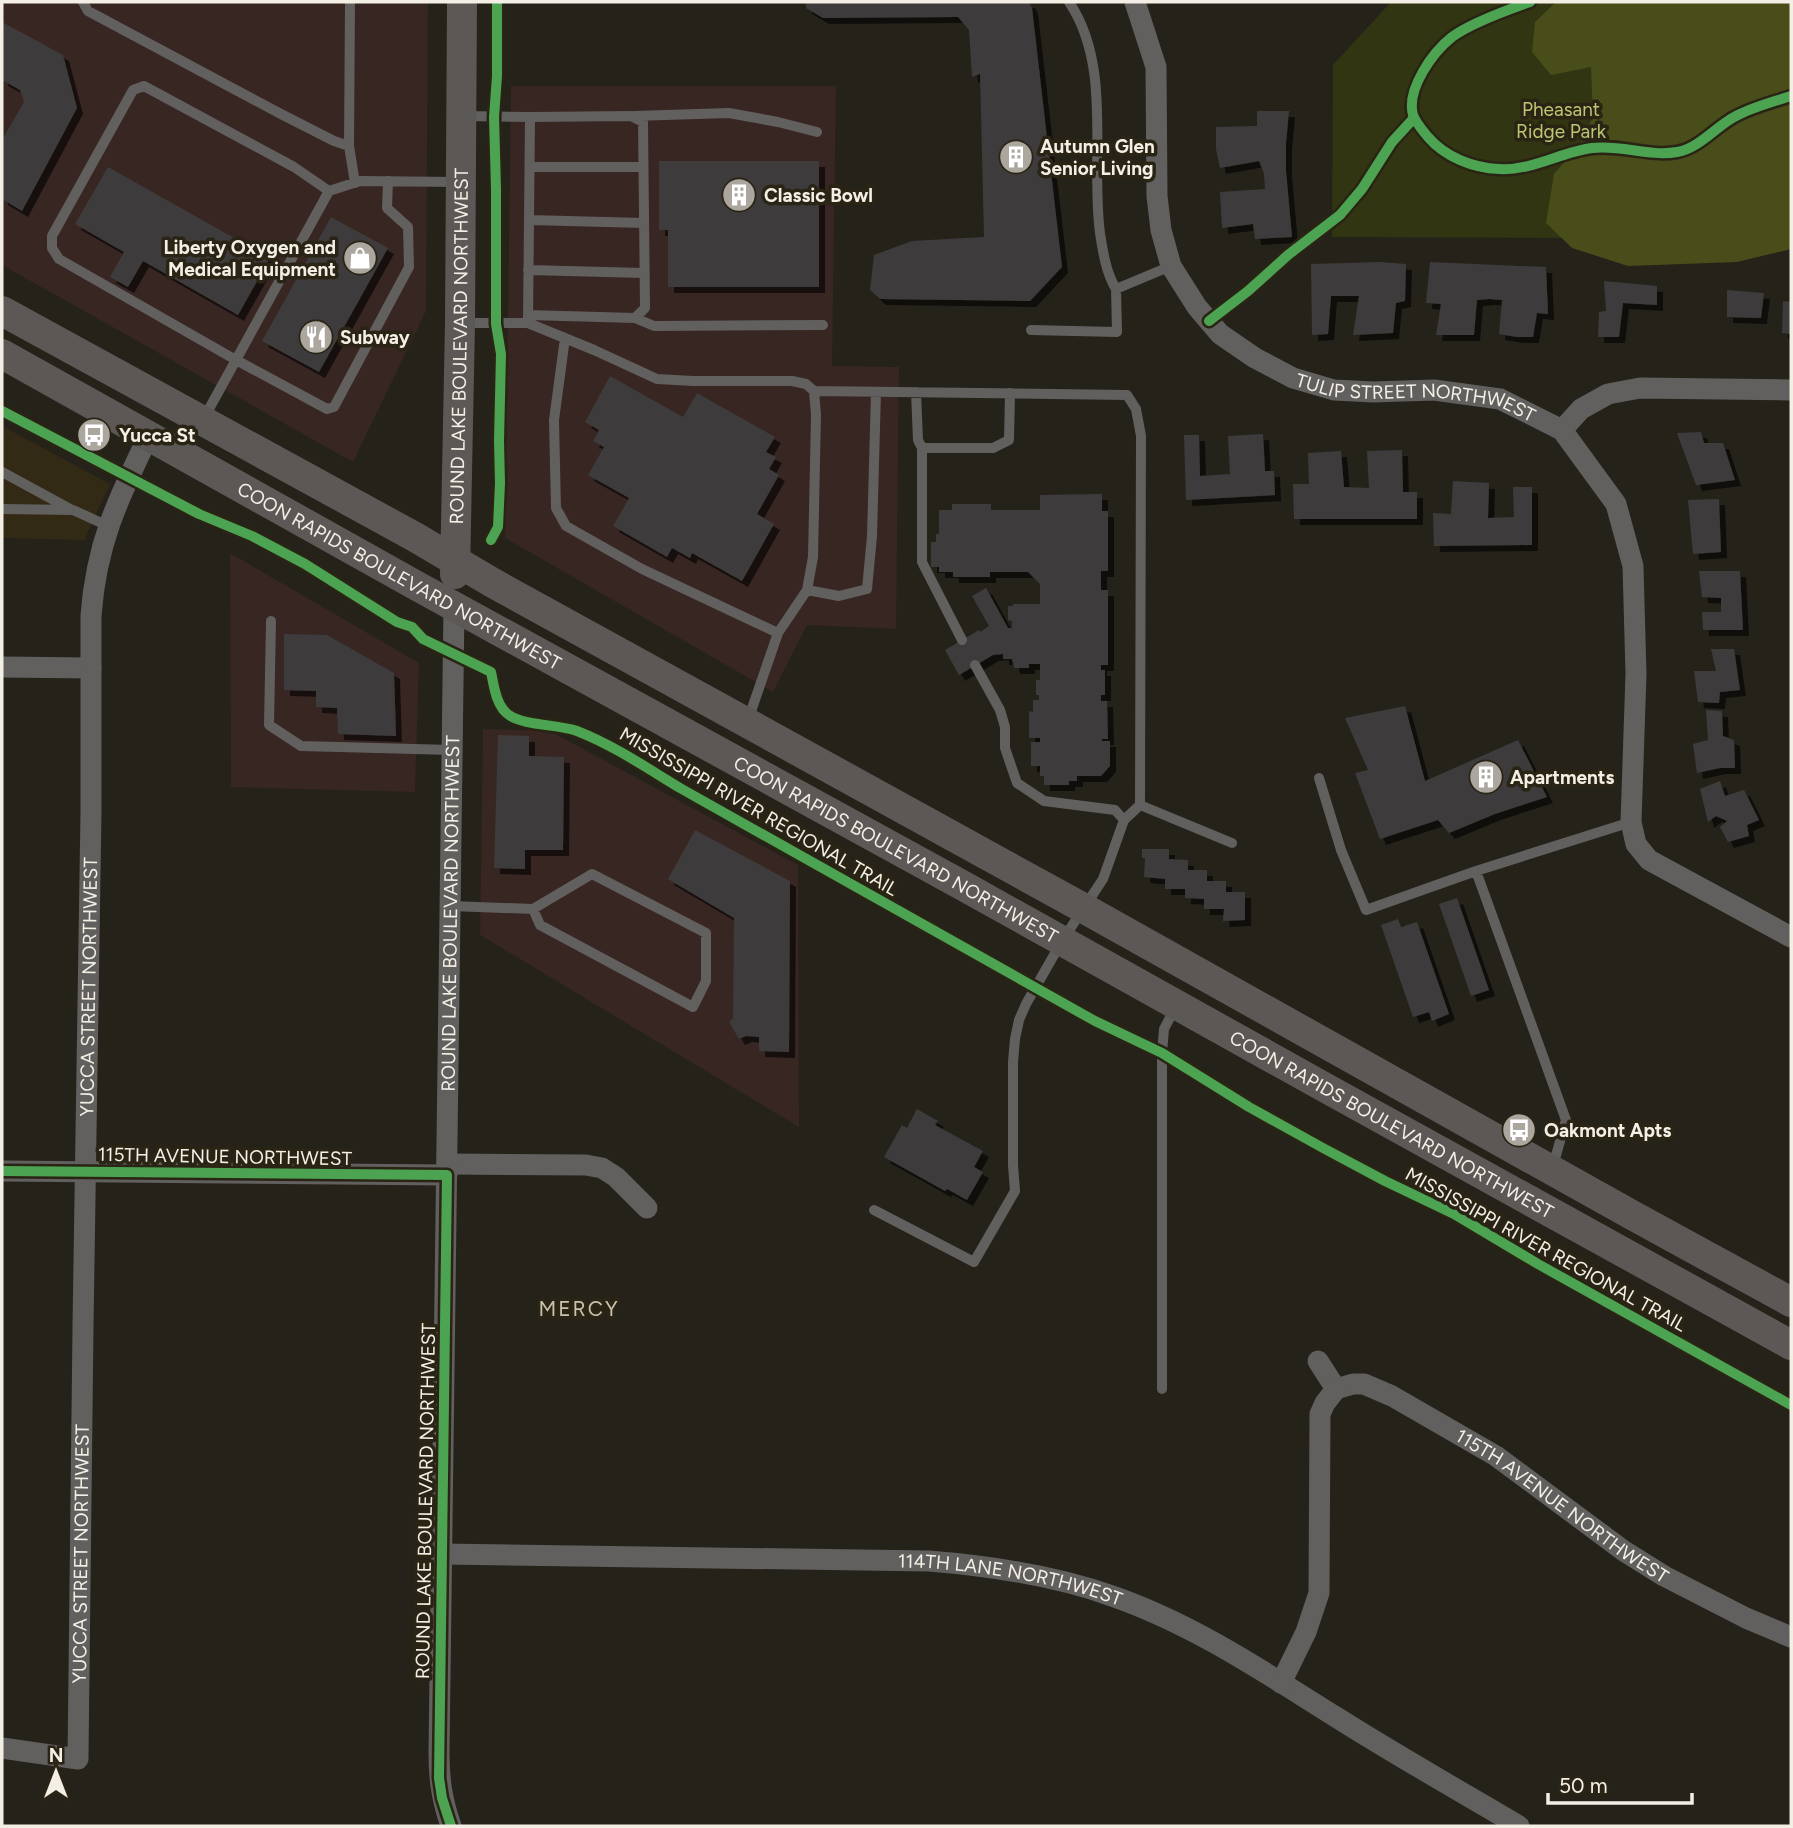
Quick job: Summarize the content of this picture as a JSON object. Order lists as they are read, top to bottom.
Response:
{
  "streets": {
    "main road": ["ROUND LAKE BOULEVARD NORTHWEST", "COON RAPIDS BOULEVARD NORTHWEST"],
    "street": [
      "TULIP STREET NORTHWEST",
      "YUCCA STREET NORTHWEST",
      "115TH AVENUE NORTHWEST",
      "114TH LANE NORTHWEST"
    ],
    "cycle path": ["MISSISSIPPI RIVER REGIONAL TRAIL"]
  },
  "crossings": [
    ["ROUND LAKE BOULEVARD NORTHWEST", "COON RAPIDS BOULEVARD NORTHWEST"],
    ["ROUND LAKE BOULEVARD NORTHWEST", "115TH AVENUE NORTHWEST"],
    ["ROUND LAKE BOULEVARD NORTHWEST", "114TH LANE NORTHWEST"],
    ["COON RAPIDS BOULEVARD NORTHWEST", "YUCCA STREET NORTHWEST"],
    ["YUCCA STREET NORTHWEST", "115TH AVENUE NORTHWEST"]
  ],
  "districts": ["MERCY"],
  "parks": ["Pheasant Ridge Park"],
  "places": {
    "building": ["Autumn Glen Senior Living", "Classic Bowl", "Apartments"],
    "shop": ["Liberty Oxygen and Medical Equipment"],
    "restaurant": ["Subway"],
    "bus stop": ["Yucca St", "Oakmont Apts"]
  },
  "scale_bar": "50 m",
  "north": "top"
}
